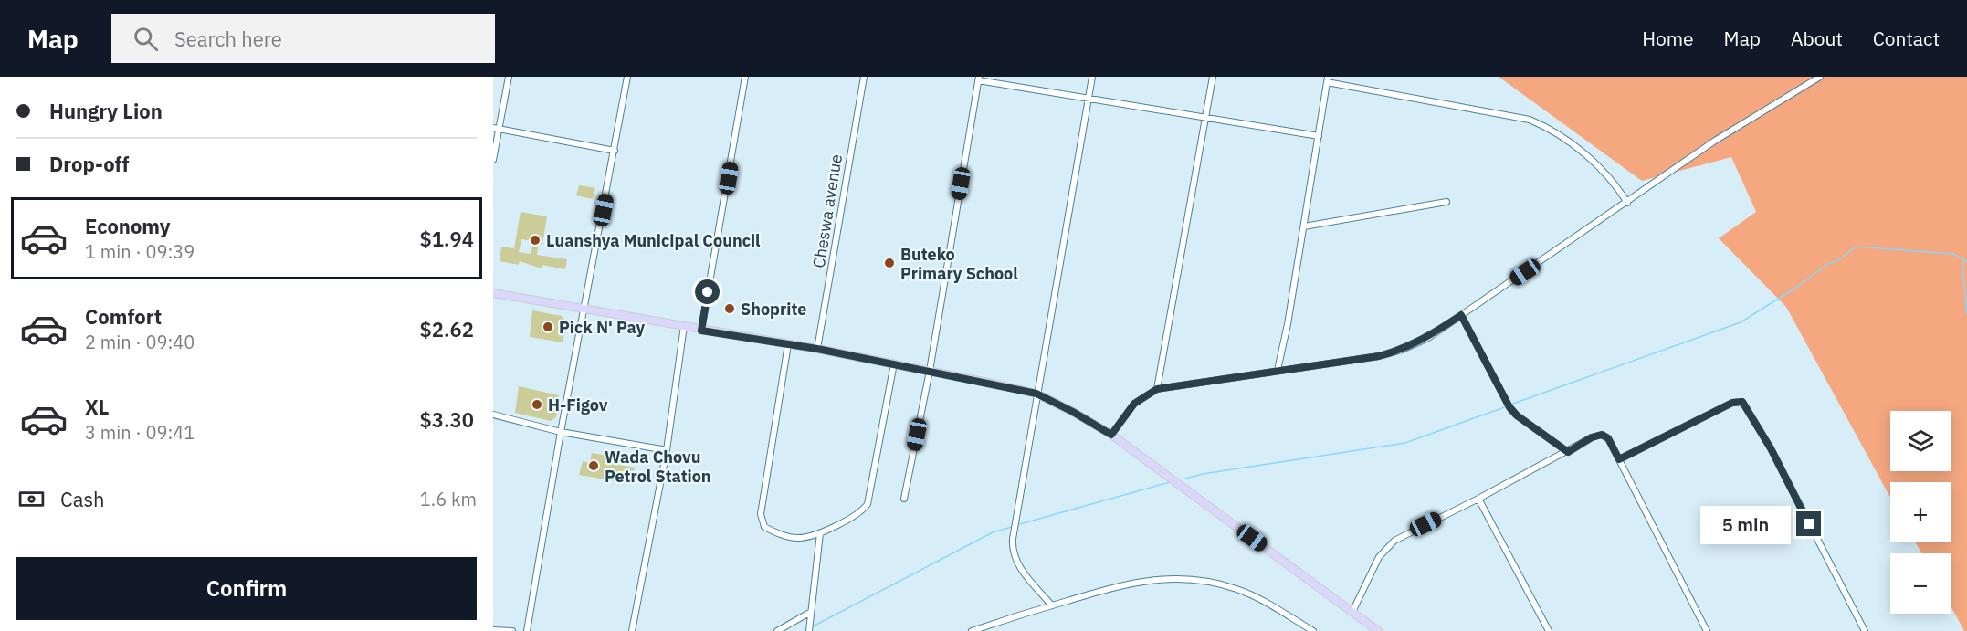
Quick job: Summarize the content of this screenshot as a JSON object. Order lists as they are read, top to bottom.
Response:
{
  "streets": {
    "street": ["Cheswa avenue"]
  },
  "places": [
    "Luanshya Municipal Council",
    "Buteko Primary School",
    "Shoprite",
    "Pick N' Pay",
    "H-Figov",
    "Wada Chovu Petrol Station"
  ],
  "page": {
    "header": "Map",
    "search": "Search here",
    "nav": [
      "Home",
      "Map",
      "About",
      "Contact"
    ],
    "banner": ["Hungry Lion", "Drop-off"],
    "list": [
      {
        "name": "Economy",
        "note": "1 min · 09:39",
        "value": "$1.94"
      },
      {
        "name": "Comfort",
        "note": "2 min · 09:40",
        "value": "$2.62"
      },
      {
        "name": "XL",
        "note": "3 min · 09:41",
        "value": "$3.30"
      }
    ],
    "map_buttons": ["+", "−"],
    "pay": ["Cash", "1.6 km"],
    "bubble": "5 min",
    "buttons": "Confirm"
  }
}
